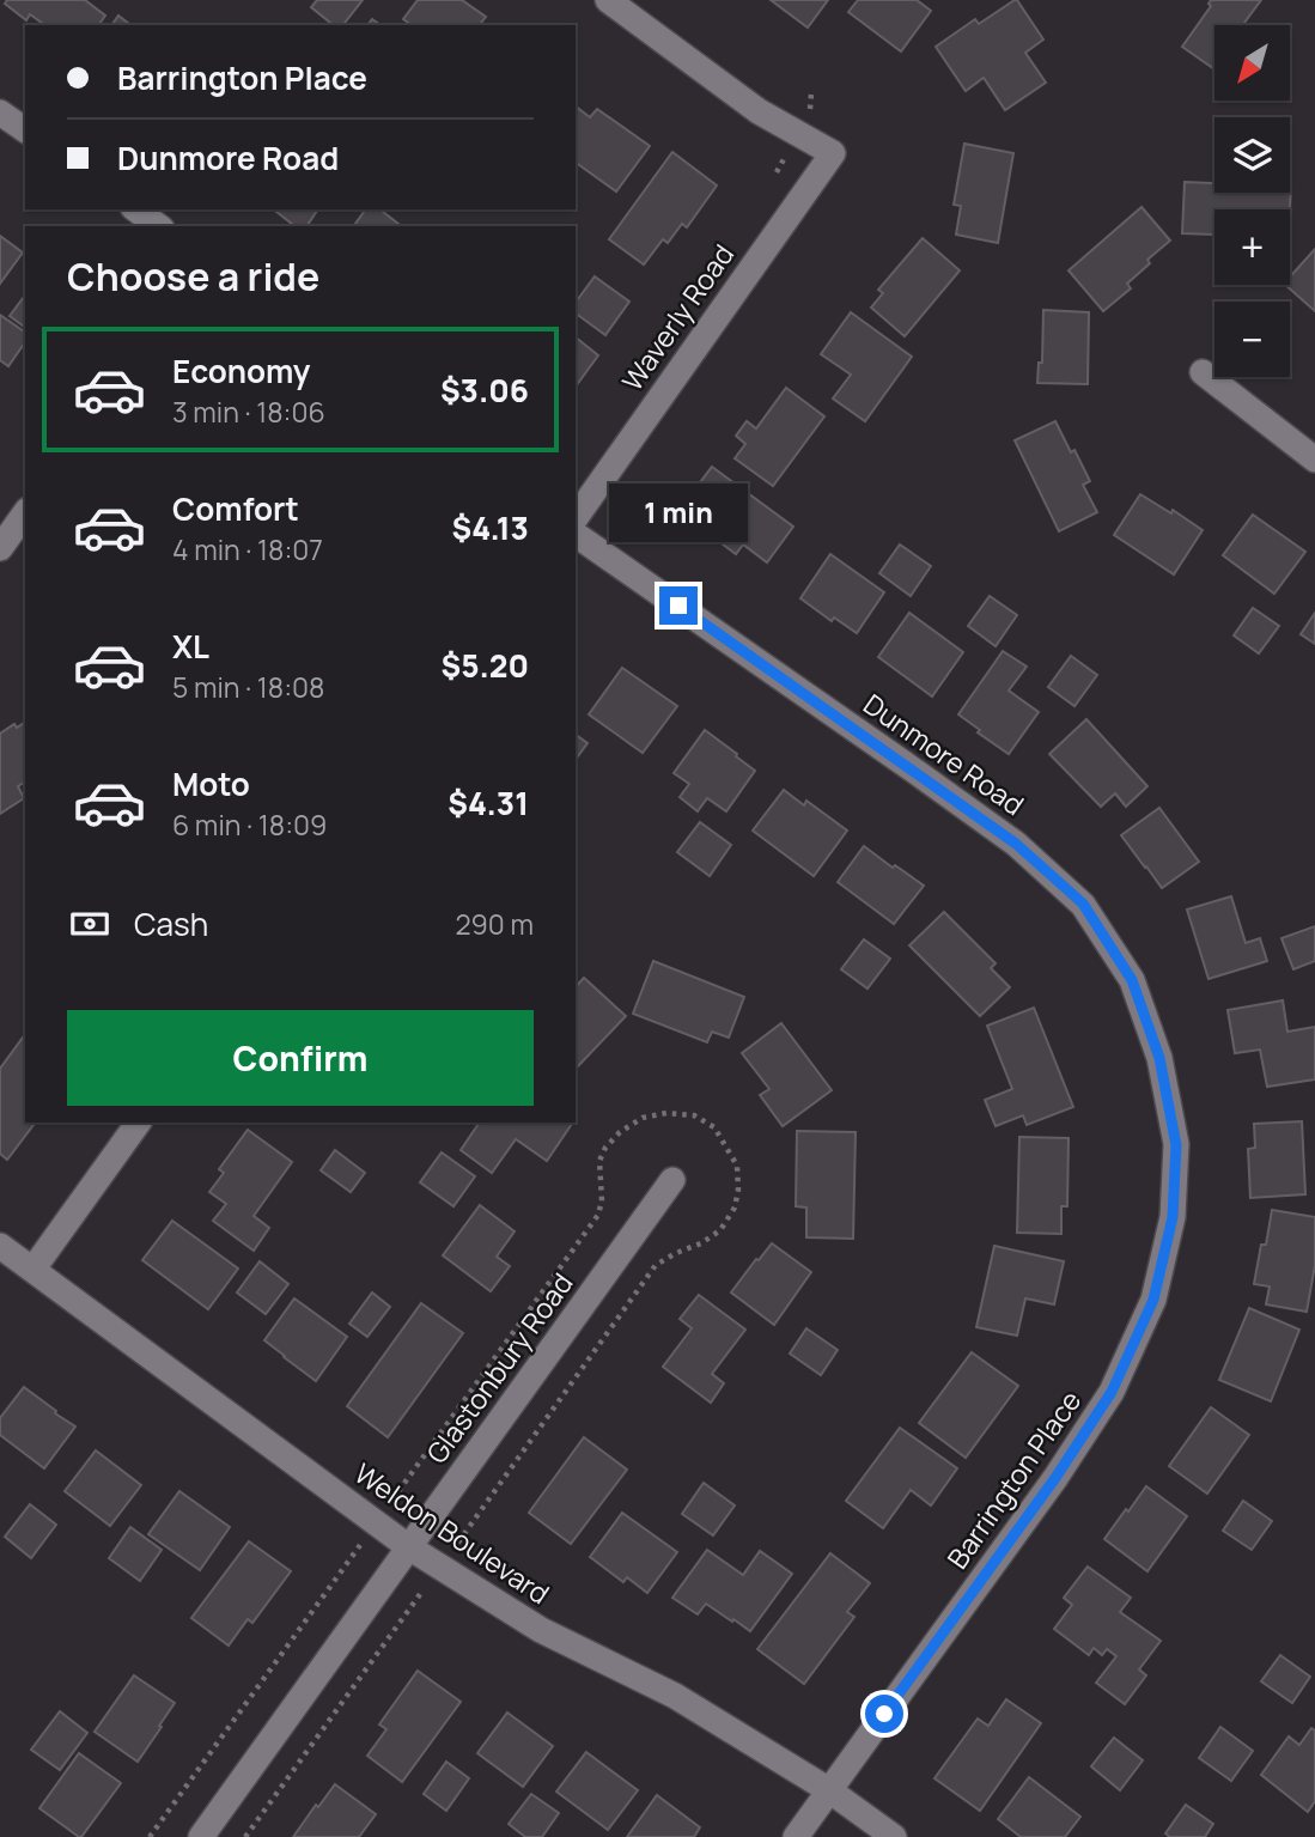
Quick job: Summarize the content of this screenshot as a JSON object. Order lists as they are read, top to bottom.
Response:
{
  "streets": {
    "street": [
      "Waverly Road",
      "Dunmore Road",
      "Glastonbury Road",
      "Barrington Place",
      "Weldon Boulevard"
    ]
  },
  "crossings": [
    ["Dunmore Road", "Barrington Place"],
    ["Glastonbury Road", "Weldon Boulevard"],
    ["Barrington Place", "Weldon Boulevard"]
  ],
  "north": "bottom left",
  "page": {
    "map_buttons": ["+", "−"],
    "banner": ["Barrington Place", "Dunmore Road"],
    "heading": "Choose a ride",
    "list": [
      {
        "name": "Economy",
        "note": "3 min · 18:06",
        "value": "$3.06"
      },
      {
        "name": "Comfort",
        "note": "4 min · 18:07",
        "value": "$4.13"
      },
      {
        "name": "XL",
        "note": "5 min · 18:08",
        "value": "$5.20"
      },
      {
        "name": "Moto",
        "note": "6 min · 18:09",
        "value": "$4.31"
      }
    ],
    "bubble": "1 min",
    "pay": ["Cash", "290 m"],
    "buttons": "Confirm"
  }
}
